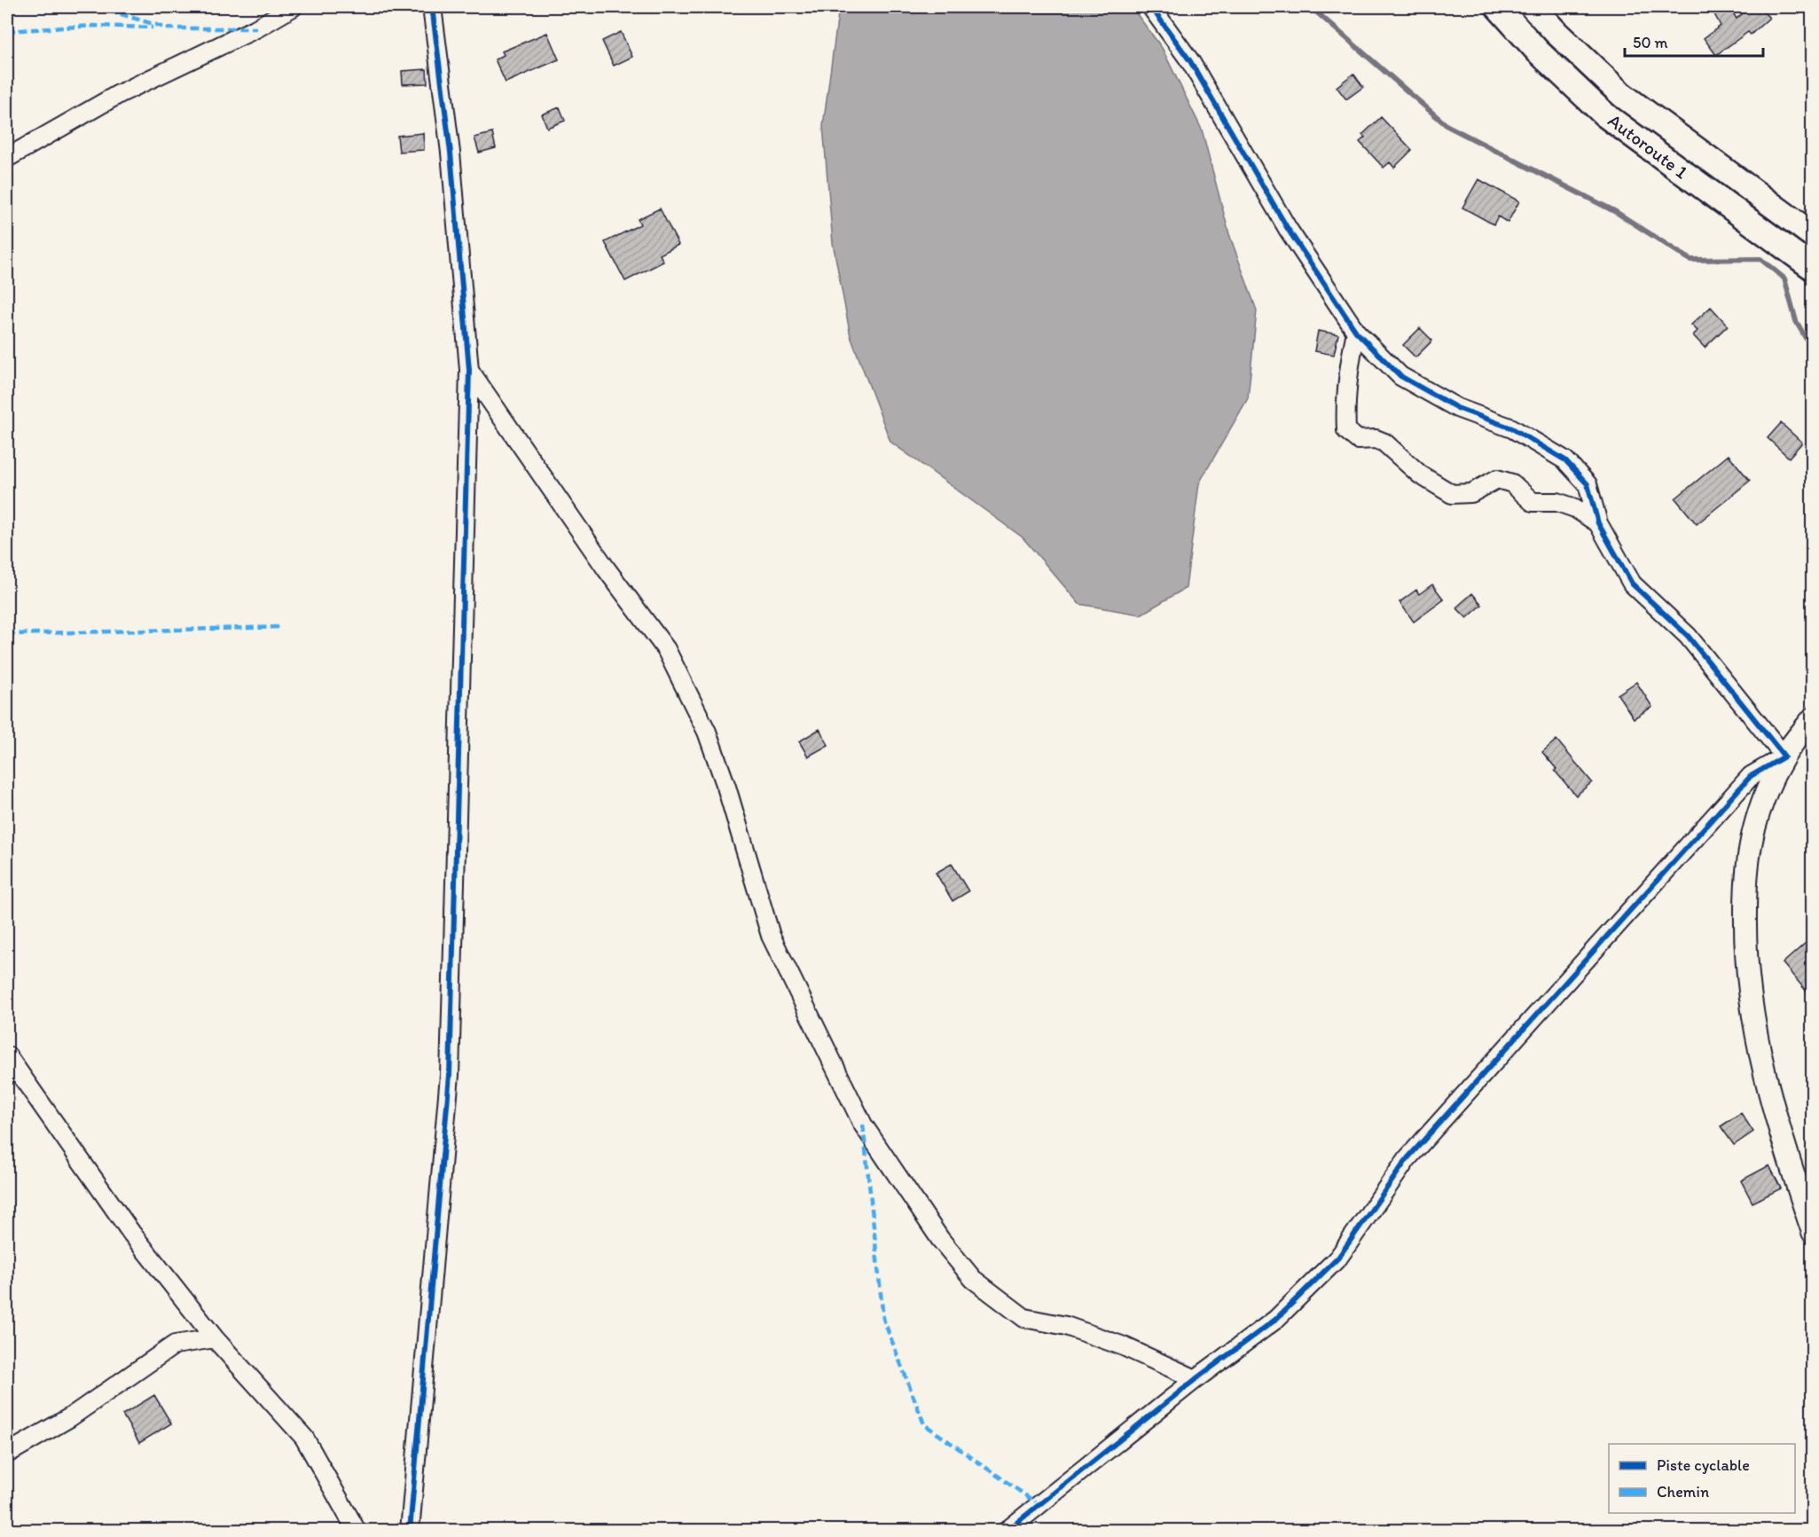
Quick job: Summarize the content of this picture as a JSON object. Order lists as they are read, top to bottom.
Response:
{
  "streets": {
    "main road": ["Autoroute 1"]
  },
  "legend": ["Piste cyclable", "Chemin"],
  "scale_bar": "50 m"
}
